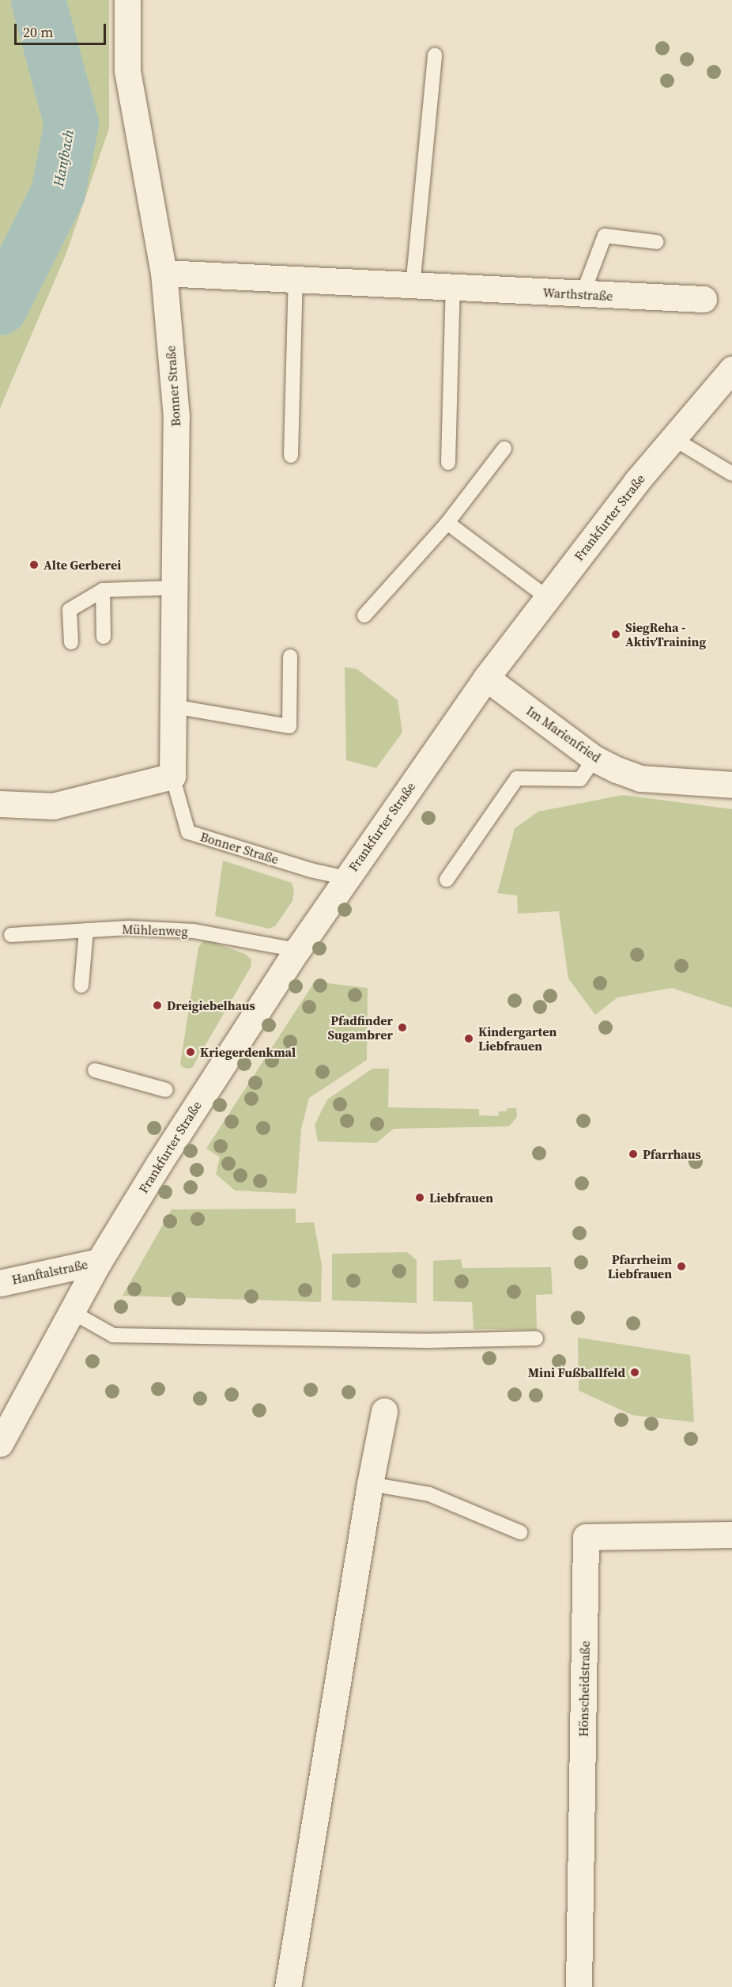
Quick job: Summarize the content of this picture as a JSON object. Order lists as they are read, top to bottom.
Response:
{
  "streets": {
    "street": [
      "Warthstraße",
      "Bonner Straße",
      "Frankfurter Straße",
      "Im Marienfried",
      "Hanftalstraße",
      "Hönscheidstraße"
    ],
    "lane": ["Mühlenweg"]
  },
  "crossings": [
    ["Warthstraße", "Bonner Straße"],
    ["Bonner Straße", "Frankfurter Straße"],
    ["Frankfurter Straße", "Im Marienfried"],
    ["Frankfurter Straße", "Mühlenweg"],
    ["Frankfurter Straße", "Hanftalstraße"]
  ],
  "water": ["Hanfbach"],
  "places": [
    "Alte Gerberei",
    "SiegReha - AktivTraining",
    "Dreigiebelhaus",
    "Pfadfinder Sugambrer",
    "Kindergarten Liebfrauen",
    "Kriegerdenkmal",
    "Pfarrhaus",
    "Liebfrauen",
    "Pfarrheim Liebfrauen",
    "Mini Fußballfeld"
  ],
  "scale_bar": "20 m"
}
